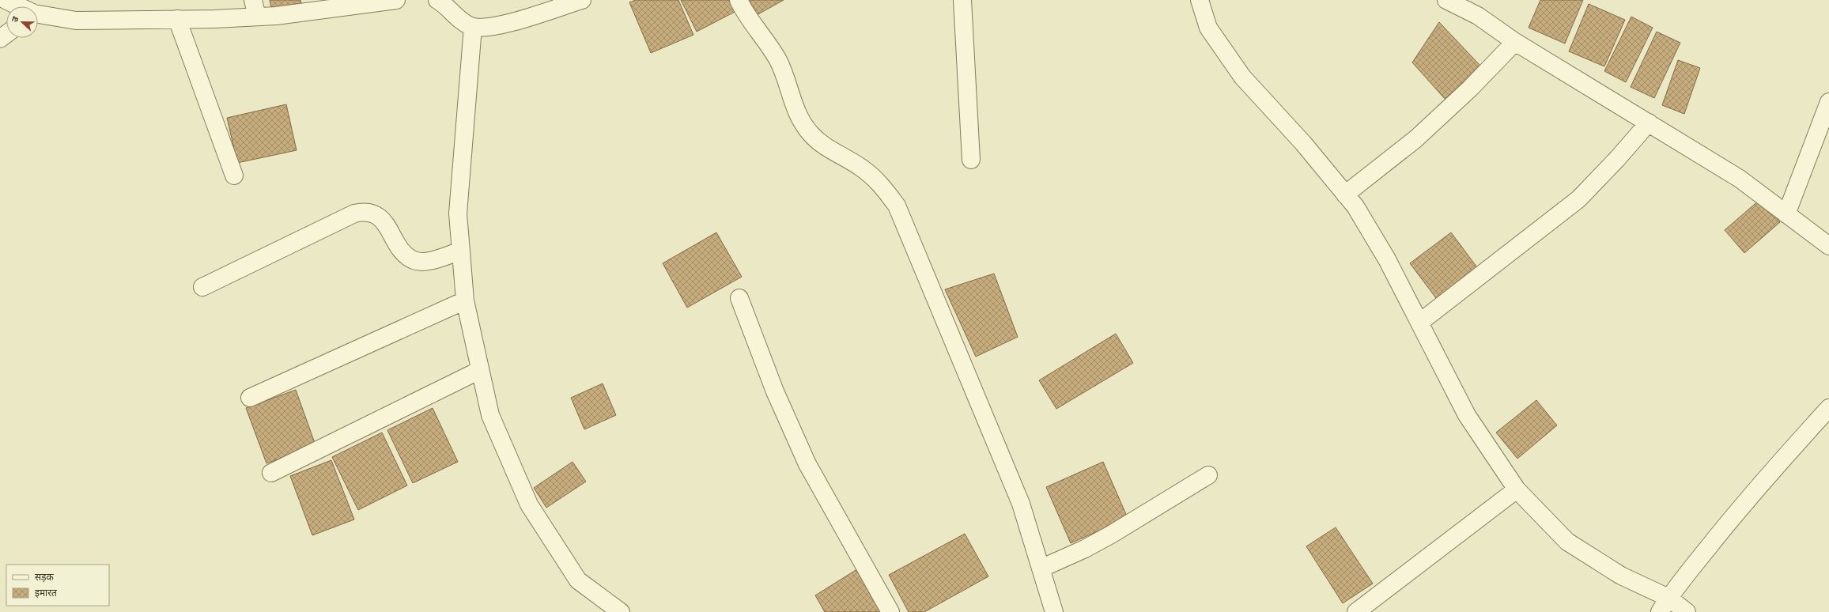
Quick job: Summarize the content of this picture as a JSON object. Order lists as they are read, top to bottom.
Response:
{
  "legend": ["सड़क", "इमारत"],
  "north": "left"
}
